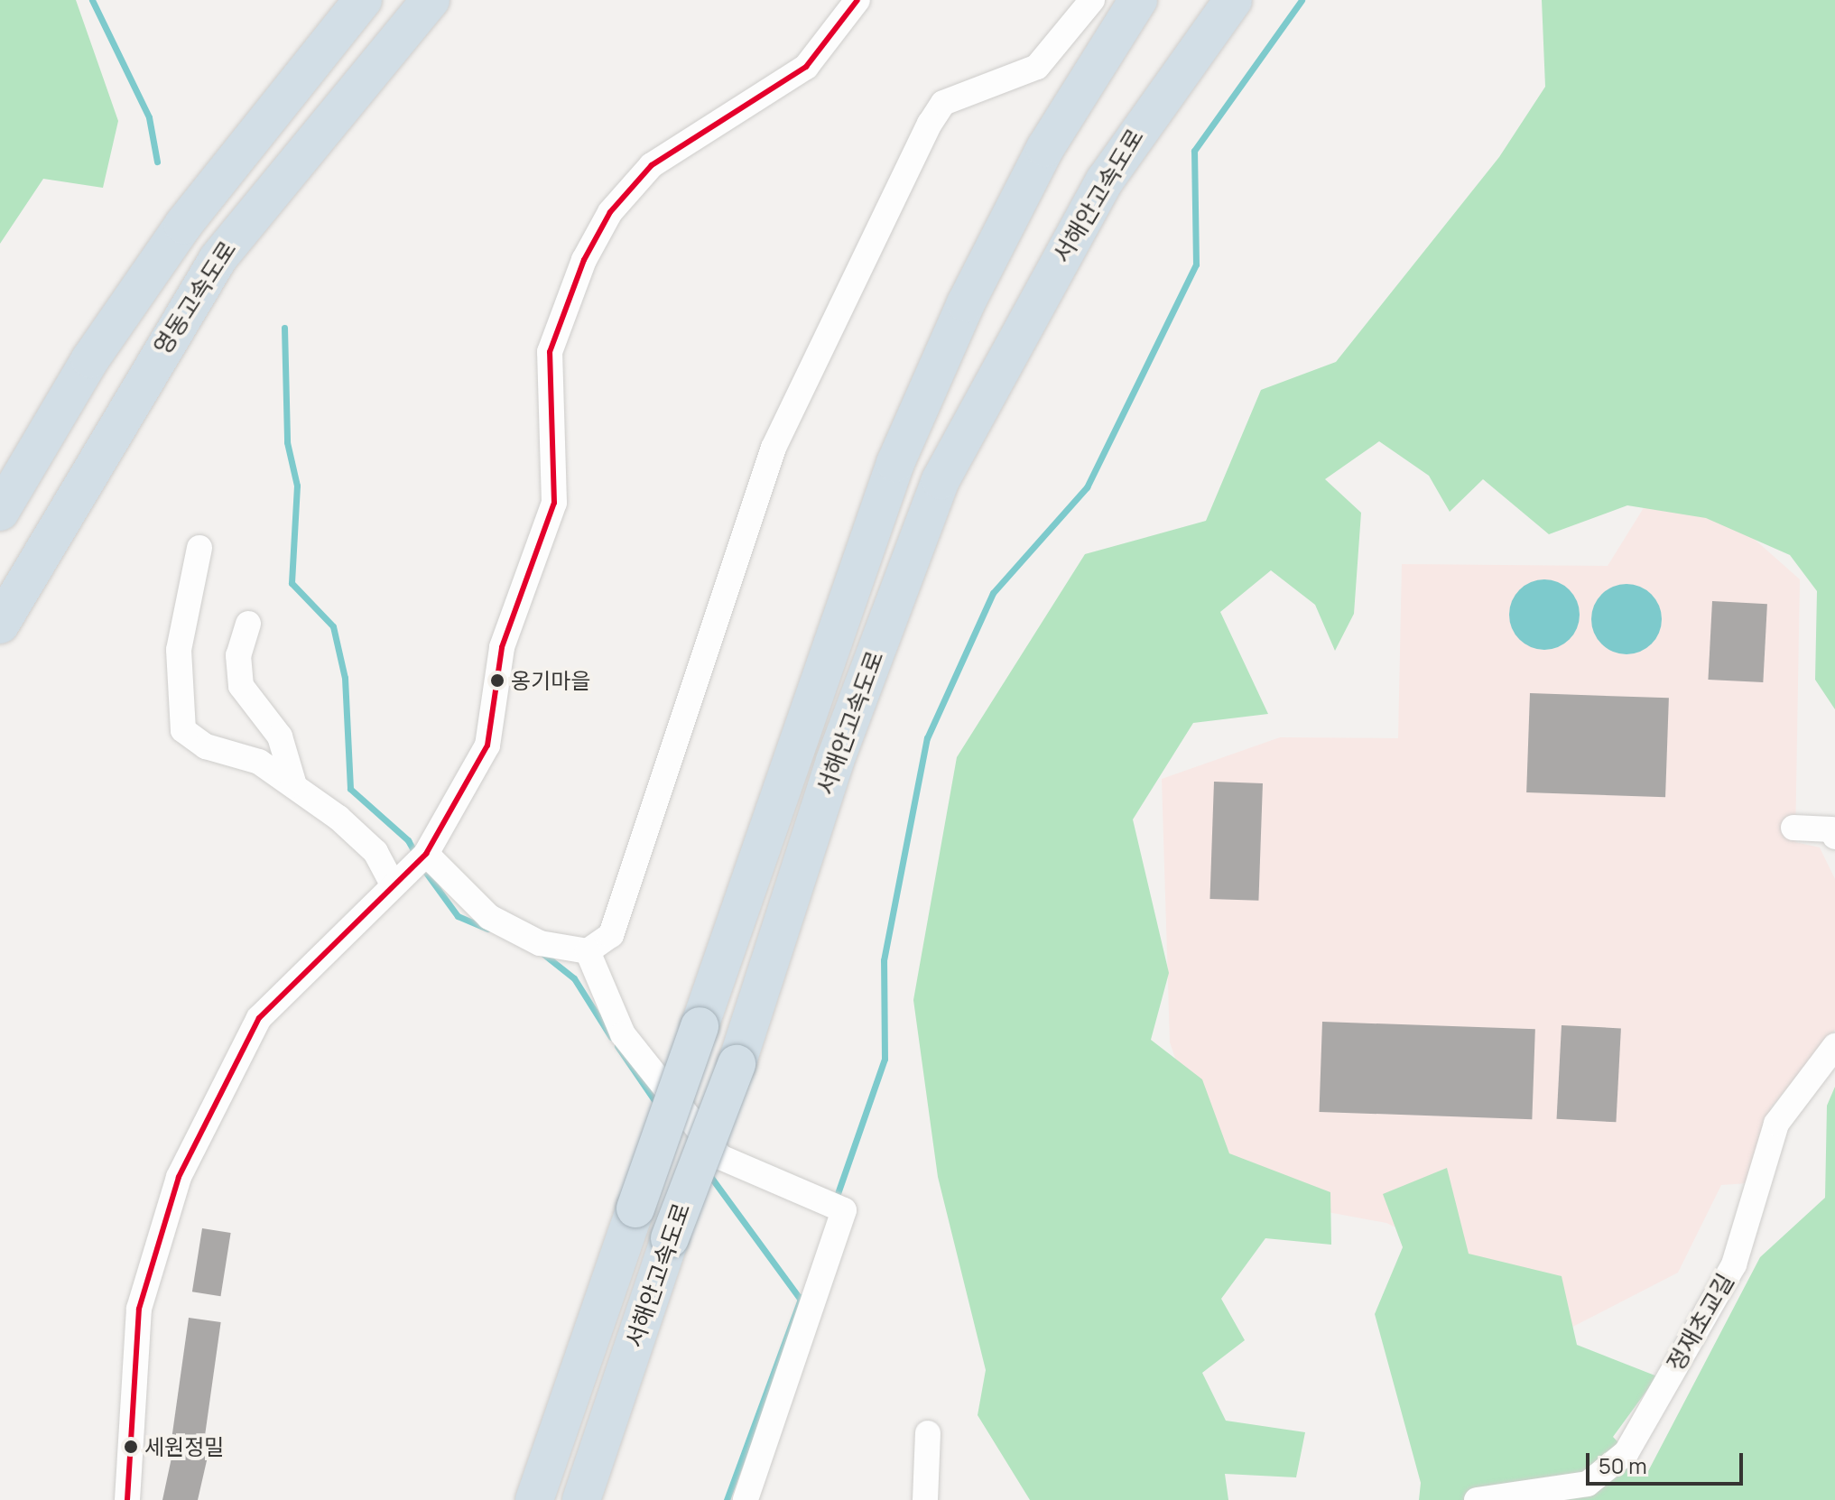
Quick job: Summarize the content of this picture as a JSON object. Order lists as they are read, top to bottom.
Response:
{
  "streets": {
    "highway": ["서해안고속도로", "영동고속도로"],
    "street": ["정재초교길"]
  },
  "places": ["옹기마을", "세원정밀"],
  "scale_bar": "50 m"
}
